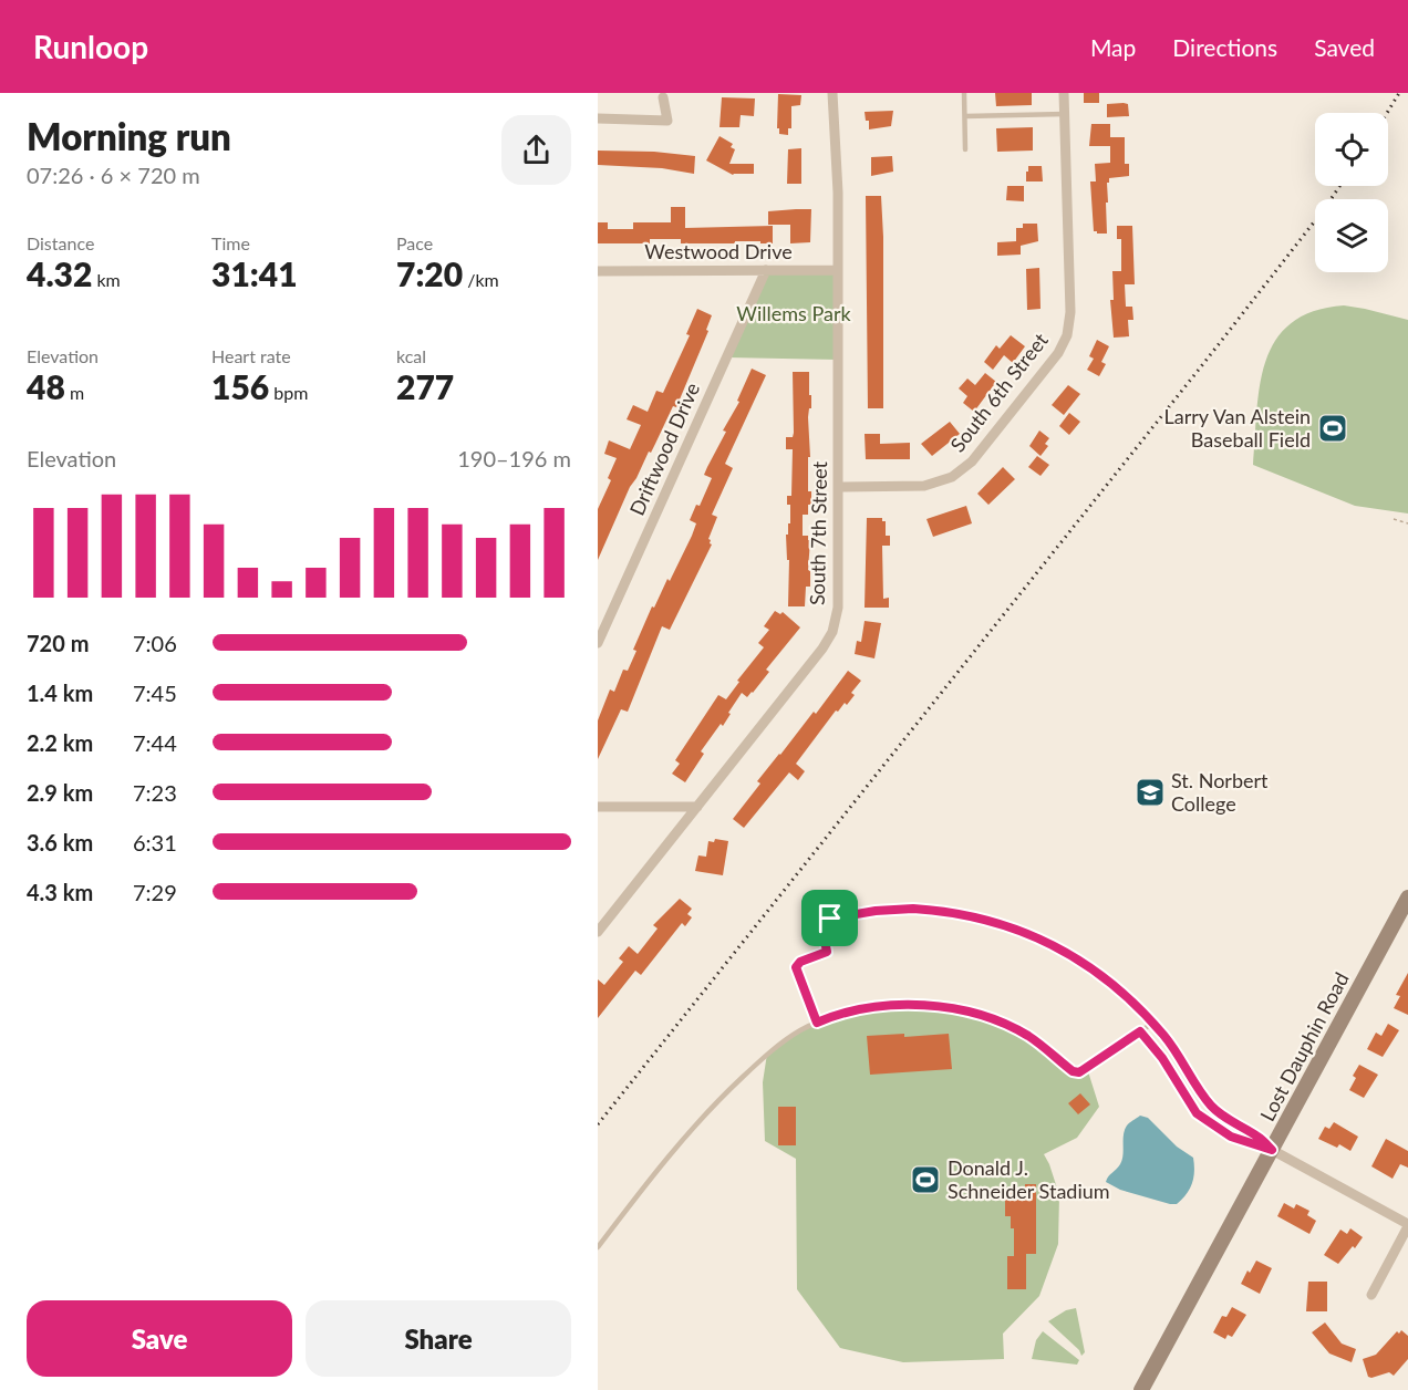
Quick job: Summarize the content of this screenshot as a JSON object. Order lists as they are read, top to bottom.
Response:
{
  "streets": {
    "main road": ["Lost Dauphin Road"],
    "street": [
      "Westwood Drive",
      "South 6th Street",
      "Driftwood Drive",
      "South 7th Street"
    ]
  },
  "crossings": [
    ["Westwood Drive", "Driftwood Drive"],
    ["Westwood Drive", "South 7th Street"],
    ["South 6th Street", "South 7th Street"]
  ],
  "parks": ["Willems Park"],
  "places": {
    "sports": ["Larry Van Alstein Baseball Field", "Donald J. Schneider Stadium"],
    "school or university": ["St. Norbert College"]
  },
  "page": {
    "header": "Runloop",
    "nav": ["Map", "Directions", "Saved"],
    "heading": ["Morning run", "07:26 · 6 × 720 m"],
    "stats": [
      ["Distance", "4.32 km"],
      ["Time", "31:41"],
      ["Pace", "7:20 /km"],
      ["Elevation", "48 m"],
      ["Heart rate", "156 bpm"],
      ["kcal", "277"]
    ],
    "chart": ["Elevation", "190–196 m"],
    "list": [
      {
        "name": "720 m",
        "note": "7:06"
      },
      {
        "name": "1.4 km",
        "note": "7:45"
      },
      {
        "name": "2.2 km",
        "note": "7:44"
      },
      {
        "name": "2.9 km",
        "note": "7:23"
      },
      {
        "name": "3.6 km",
        "note": "6:31"
      },
      {
        "name": "4.3 km",
        "note": "7:29"
      }
    ],
    "buttons": ["Save", "Share"]
  }
}
